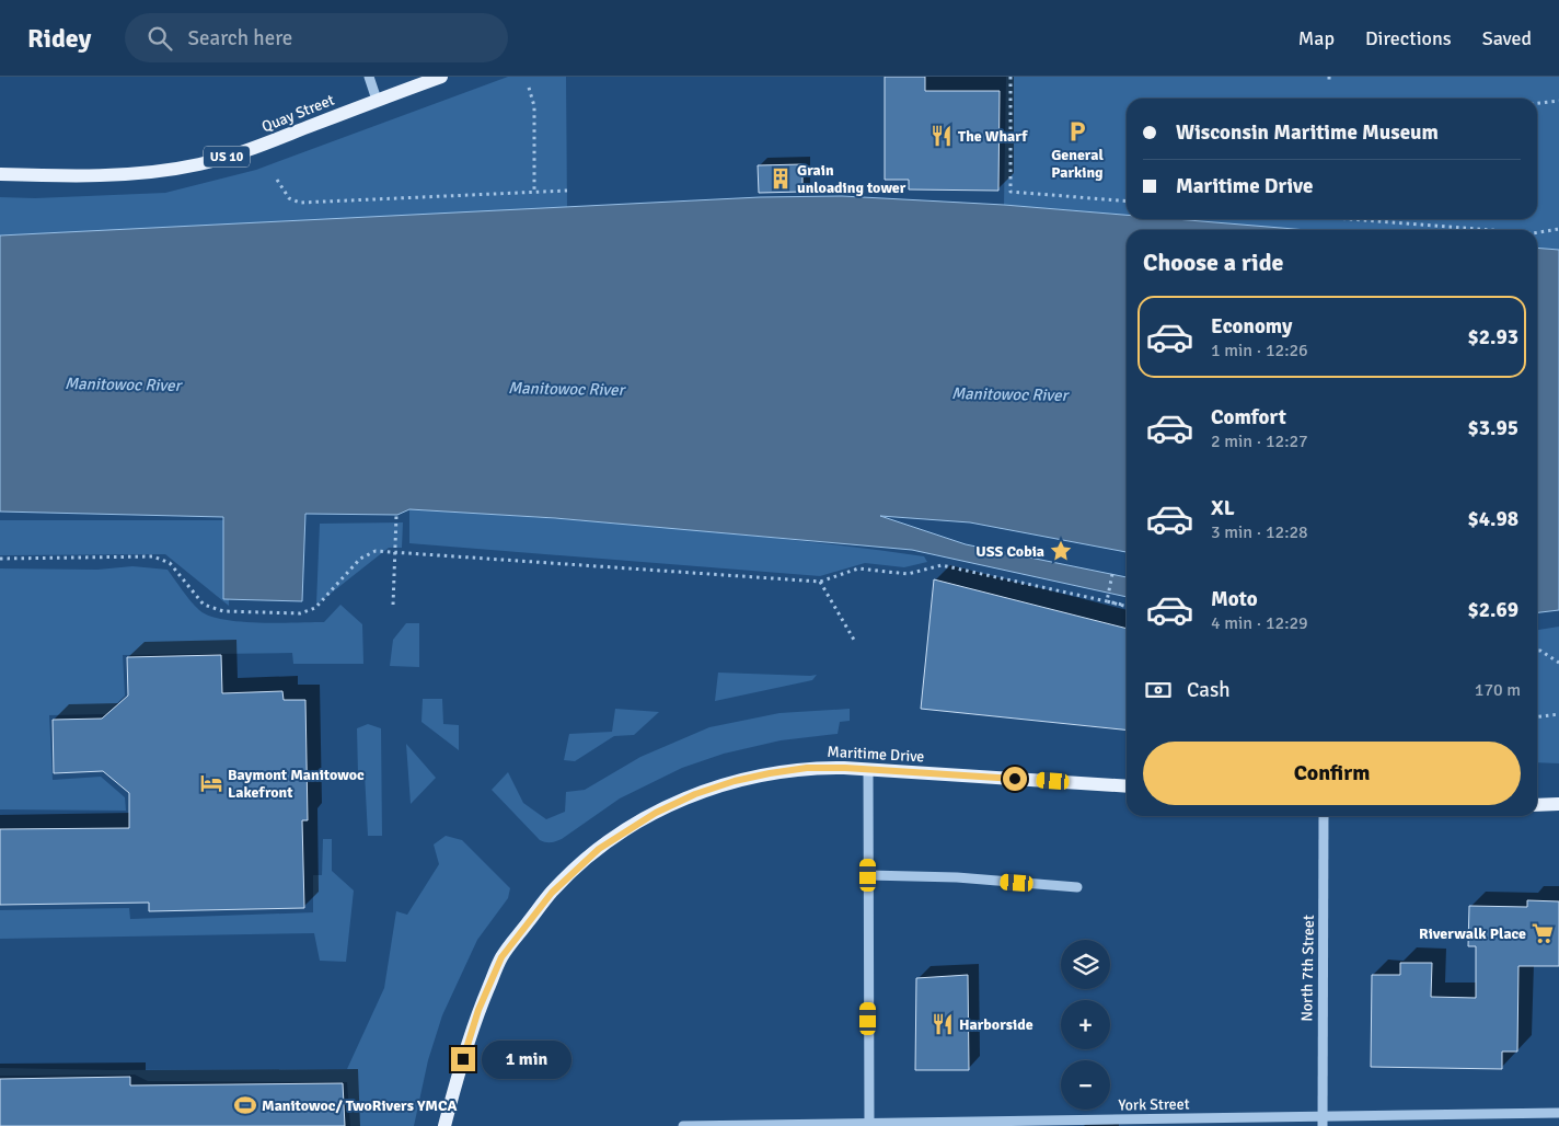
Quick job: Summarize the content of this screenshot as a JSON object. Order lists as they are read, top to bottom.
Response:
{
  "streets": {
    "main road": ["Quay Street", "US 10", "Maritime Drive"],
    "street": ["North 7th Street", "York Street"]
  },
  "crossings": [
    ["North 7th Street", "York Street"]
  ],
  "water": ["Manitowoc River"],
  "places": {
    "parking": ["General Parking"],
    "restaurant": ["The Wharf", "Harborside"],
    "building": ["Grain unloading tower"],
    "place": ["USS Cobia"],
    "hotel": ["Baymont Manitowoc Lakefront"],
    "supermarket": ["Riverwalk Place"],
    "sports": ["Manitowoc/ TwoRivers YMCA"]
  },
  "page": {
    "header": "Ridey",
    "search": "Search here",
    "nav": ["Map", "Directions", "Saved"],
    "banner": ["Wisconsin Maritime Museum", "Maritime Drive"],
    "heading": "Choose a ride",
    "list": [
      {
        "name": "Economy",
        "note": "1 min · 12:26",
        "value": "$2.93"
      },
      {
        "name": "Comfort",
        "note": "2 min · 12:27",
        "value": "$3.95"
      },
      {
        "name": "XL",
        "note": "3 min · 12:28",
        "value": "$4.98"
      },
      {
        "name": "Moto",
        "note": "4 min · 12:29",
        "value": "$2.69"
      }
    ],
    "pay": ["Cash", "170 m"],
    "buttons": "Confirm",
    "map_buttons": ["+", "−"],
    "bubble": "1 min"
  }
}
